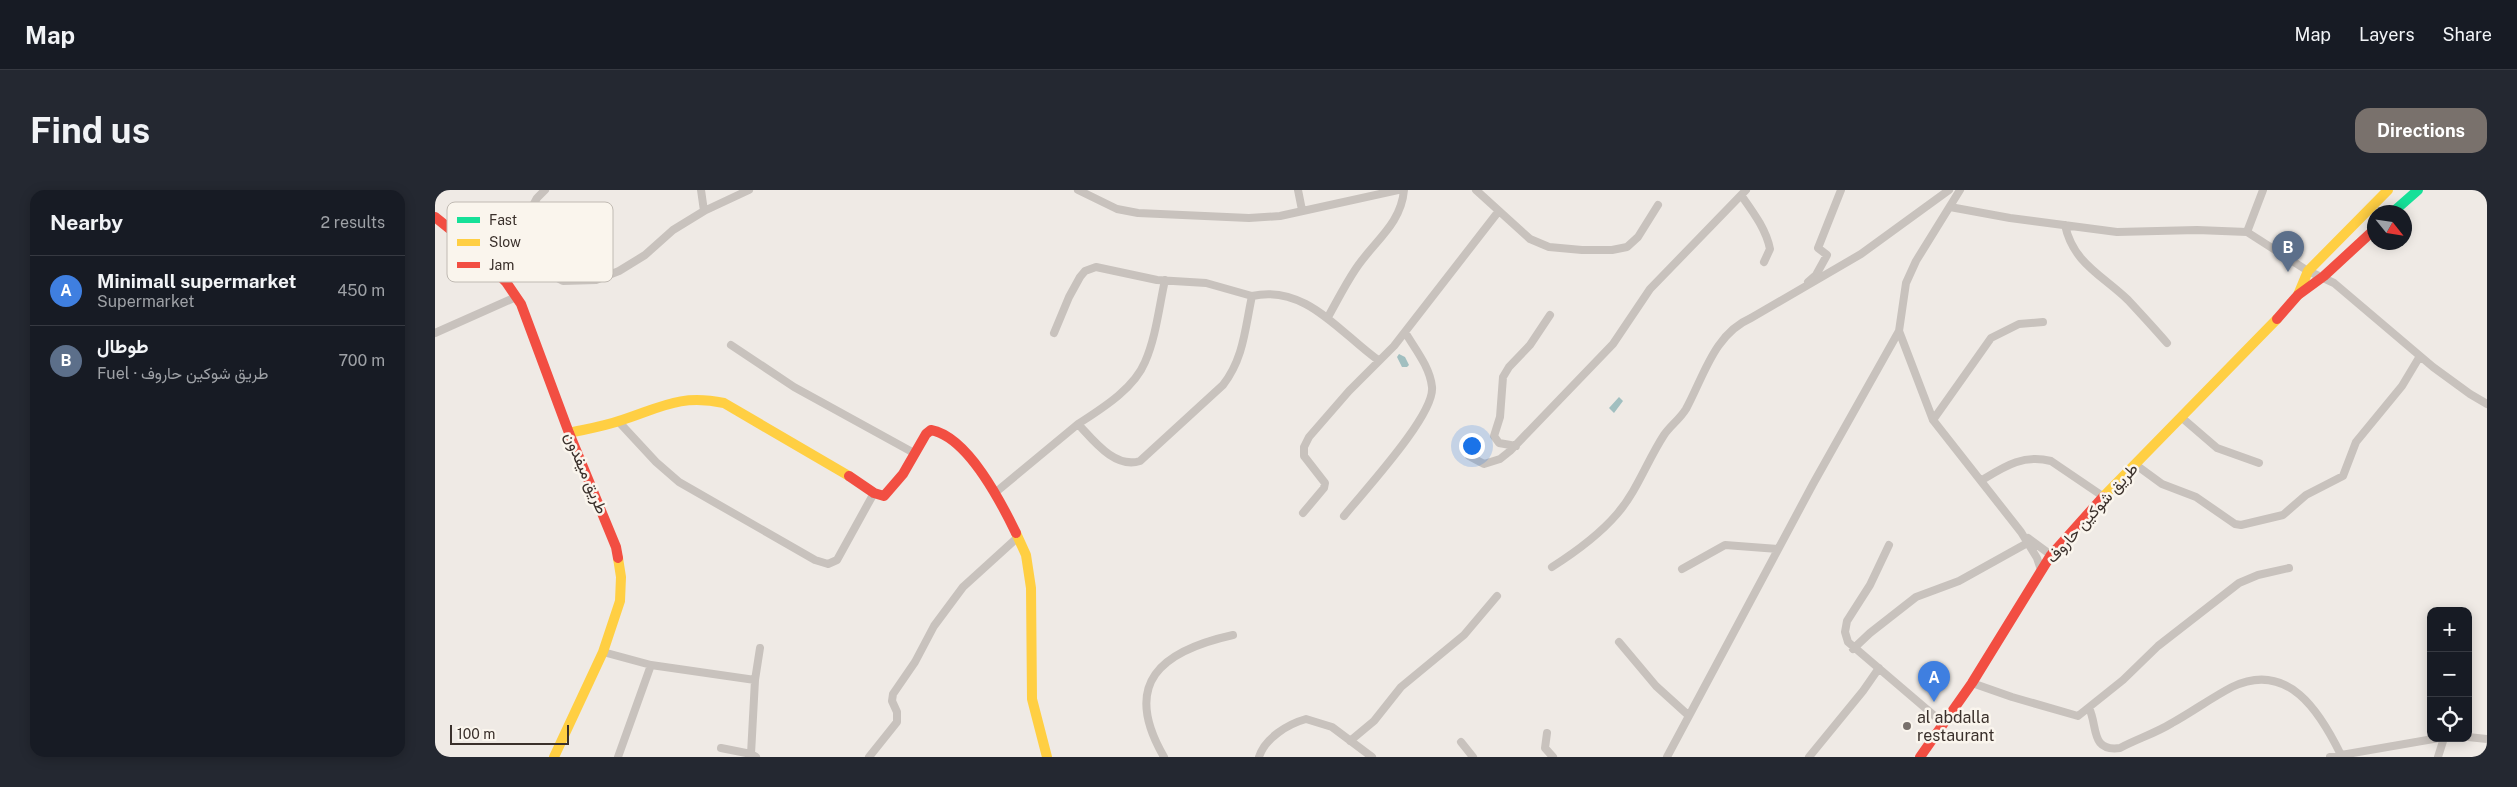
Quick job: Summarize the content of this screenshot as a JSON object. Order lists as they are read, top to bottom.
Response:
{
  "streets": {
    "main road": ["طريق ميفدون", "طريق شوكين حاروف"]
  },
  "places": ["al abdalla restaurant"],
  "legend": ["Fast", "Slow", "Jam"],
  "scale_bar": "100 m",
  "north": "bottom right",
  "page": {
    "header": "Map",
    "nav": ["Map", "Layers", "Share"],
    "buttons": "Directions",
    "title": "Find us",
    "heading": ["Nearby", "2 results"],
    "pins": ["B", "A"],
    "list": [
      {
        "mark": "A",
        "name": "Minimall supermarket",
        "note": "Supermarket",
        "value": "450 m"
      },
      {
        "mark": "B",
        "name": "طوطال",
        "note": "Fuel · طريق شوكين حاروف",
        "value": "700 m"
      }
    ],
    "map_buttons": ["+", "−"],
    "scale": "100 m"
  }
}
